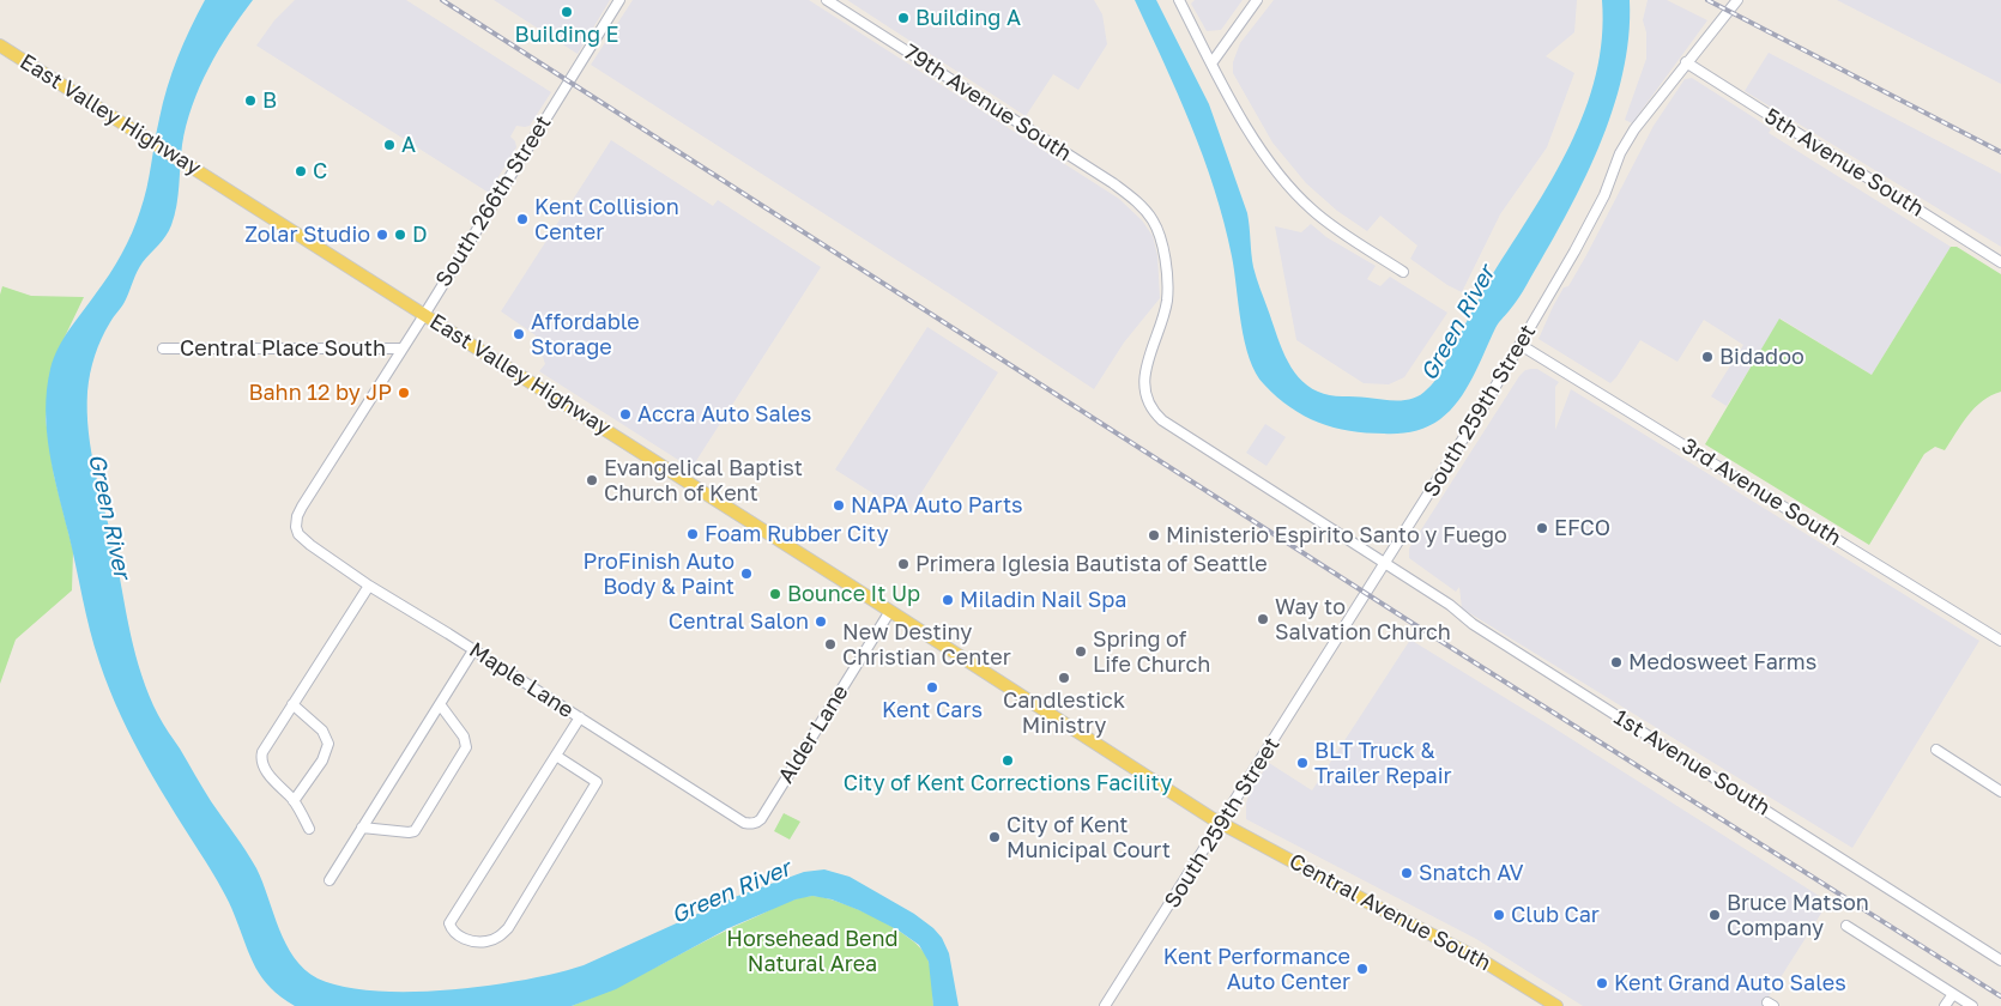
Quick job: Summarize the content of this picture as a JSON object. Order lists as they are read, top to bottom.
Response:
{
  "streets": {
    "main road": ["East Valley Highway", "Central Avenue South"],
    "street": [
      "79th Avenue South",
      "5th Avenue South",
      "South 266th Street",
      "Central Place South",
      "South 259th Street",
      "3rd Avenue South",
      "Maple Lane",
      "Alder Lane",
      "1st Avenue South"
    ]
  },
  "crossings": [
    ["79th Avenue South", "1st Avenue South"],
    ["East Valley Highway", "South 266th Street"],
    ["East Valley Highway", "South 259th Street"],
    ["East Valley Highway", "Alder Lane"],
    ["East Valley Highway", "Central Avenue South"],
    ["5th Avenue South", "South 259th Street"],
    ["South 266th Street", "Central Place South"],
    ["South 266th Street", "Maple Lane"],
    ["South 259th Street", "3rd Avenue South"],
    ["South 259th Street", "1st Avenue South"],
    ["South 259th Street", "Central Avenue South"],
    ["Maple Lane", "Alder Lane"]
  ],
  "water": ["Green River"],
  "parks": ["Horsehead Bend Natural Area"],
  "places": [
    "Building E",
    "Building A",
    "B",
    "A",
    "C",
    "Kent Collision Center",
    "Zolar Studio",
    "D",
    "Affordable Storage",
    "Bidadoo",
    "Bahn 12 by JP",
    "Accra Auto Sales",
    "Evangelical Baptist Church of Kent",
    "NAPA Auto Parts",
    "EFCO",
    "Foam Rubber City",
    "Ministerio Espirito Santo y Fuego",
    "Primera Iglesia Bautista of Seattle",
    "ProFinish Auto Body & Paint",
    "Bounce It Up",
    "Miladin Nail Spa",
    "Way to Salvation Church",
    "Central Salon",
    "New Destiny Christian Center",
    "Spring of Life Church",
    "Medosweet Farms",
    "Candlestick Ministry",
    "Kent Cars",
    "City of Kent Corrections Facility",
    "BLT Truck & Trailer Repair",
    "City of Kent Municipal Court",
    "Snatch AV",
    "Club Car",
    "Bruce Matson Company",
    "Kent Performance Auto Center",
    "Kent Grand Auto Sales"
  ]
}
